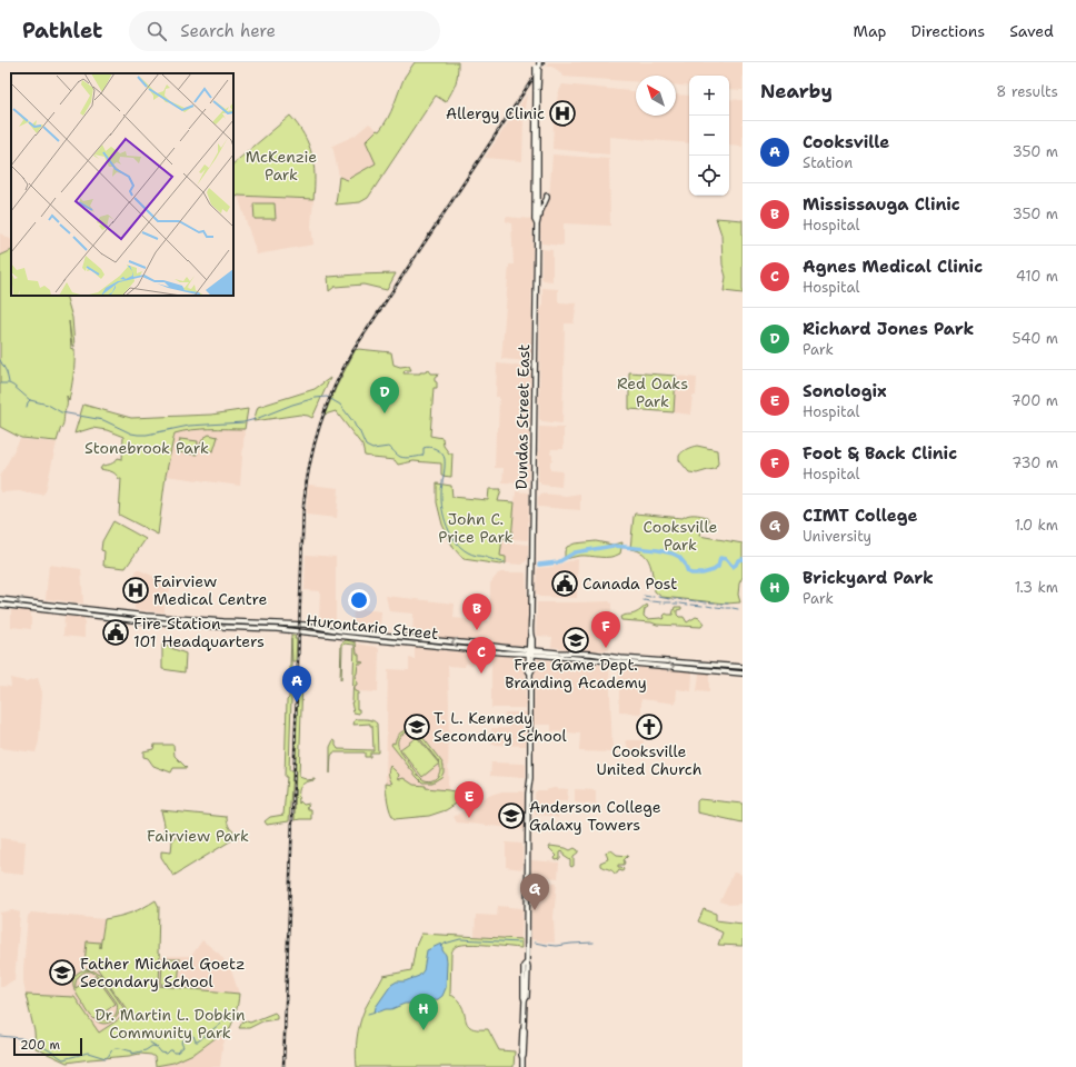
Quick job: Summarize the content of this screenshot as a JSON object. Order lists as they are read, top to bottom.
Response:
{
  "streets": {
    "main road": ["Dundas Street East", "Hurontario Street"]
  },
  "crossings": [
    ["Dundas Street East", "Hurontario Street"]
  ],
  "parks": [
    "McKenzie Park",
    "Red Oaks Park",
    "Stonebrook Park",
    "John C. Price Park",
    "Cooksville Park",
    "Fairview Park",
    "Dr. Martin L. Dobkin Community Park"
  ],
  "places": {
    "hospital": ["Allergy Clinic", "Fairview Medical Centre"],
    "public building": ["Canada Post", "Fire Station 101 Headquarters"],
    "school or university": [
      "Free Game Dept. Branding Academy",
      "T. L. Kennedy Secondary School",
      "Anderson College Galaxy Towers",
      "Father Michael Goetz Secondary School"
    ],
    "church": ["Cooksville United Church"]
  },
  "scale_bar": "200 m",
  "north": "top left",
  "page": {
    "header": "Pathlet",
    "search": "Search here",
    "nav": ["Map", "Directions", "Saved"],
    "heading": ["Nearby", "8 results"],
    "map_buttons": ["+", "−"],
    "list": [
      {
        "mark": "A",
        "name": "Cooksville",
        "note": "Station",
        "value": "350 m"
      },
      {
        "mark": "B",
        "name": "Mississauga Clinic",
        "note": "Hospital",
        "value": "350 m"
      },
      {
        "mark": "C",
        "name": "Agnes Medical Clinic",
        "note": "Hospital",
        "value": "410 m"
      },
      {
        "mark": "D",
        "name": "Richard Jones Park",
        "note": "Park",
        "value": "540 m"
      },
      {
        "mark": "E",
        "name": "Sonologix",
        "note": "Hospital",
        "value": "700 m"
      },
      {
        "mark": "F",
        "name": "Foot & Back Clinic",
        "note": "Hospital",
        "value": "730 m"
      },
      {
        "mark": "G",
        "name": "CIMT College",
        "note": "University",
        "value": "1.0 km"
      },
      {
        "mark": "H",
        "name": "Brickyard Park",
        "note": "Park",
        "value": "1.3 km"
      }
    ],
    "pins": [
      "D",
      "B",
      "F",
      "C",
      "A",
      "E",
      "G",
      "H"
    ],
    "scale": "200 m"
  }
}
